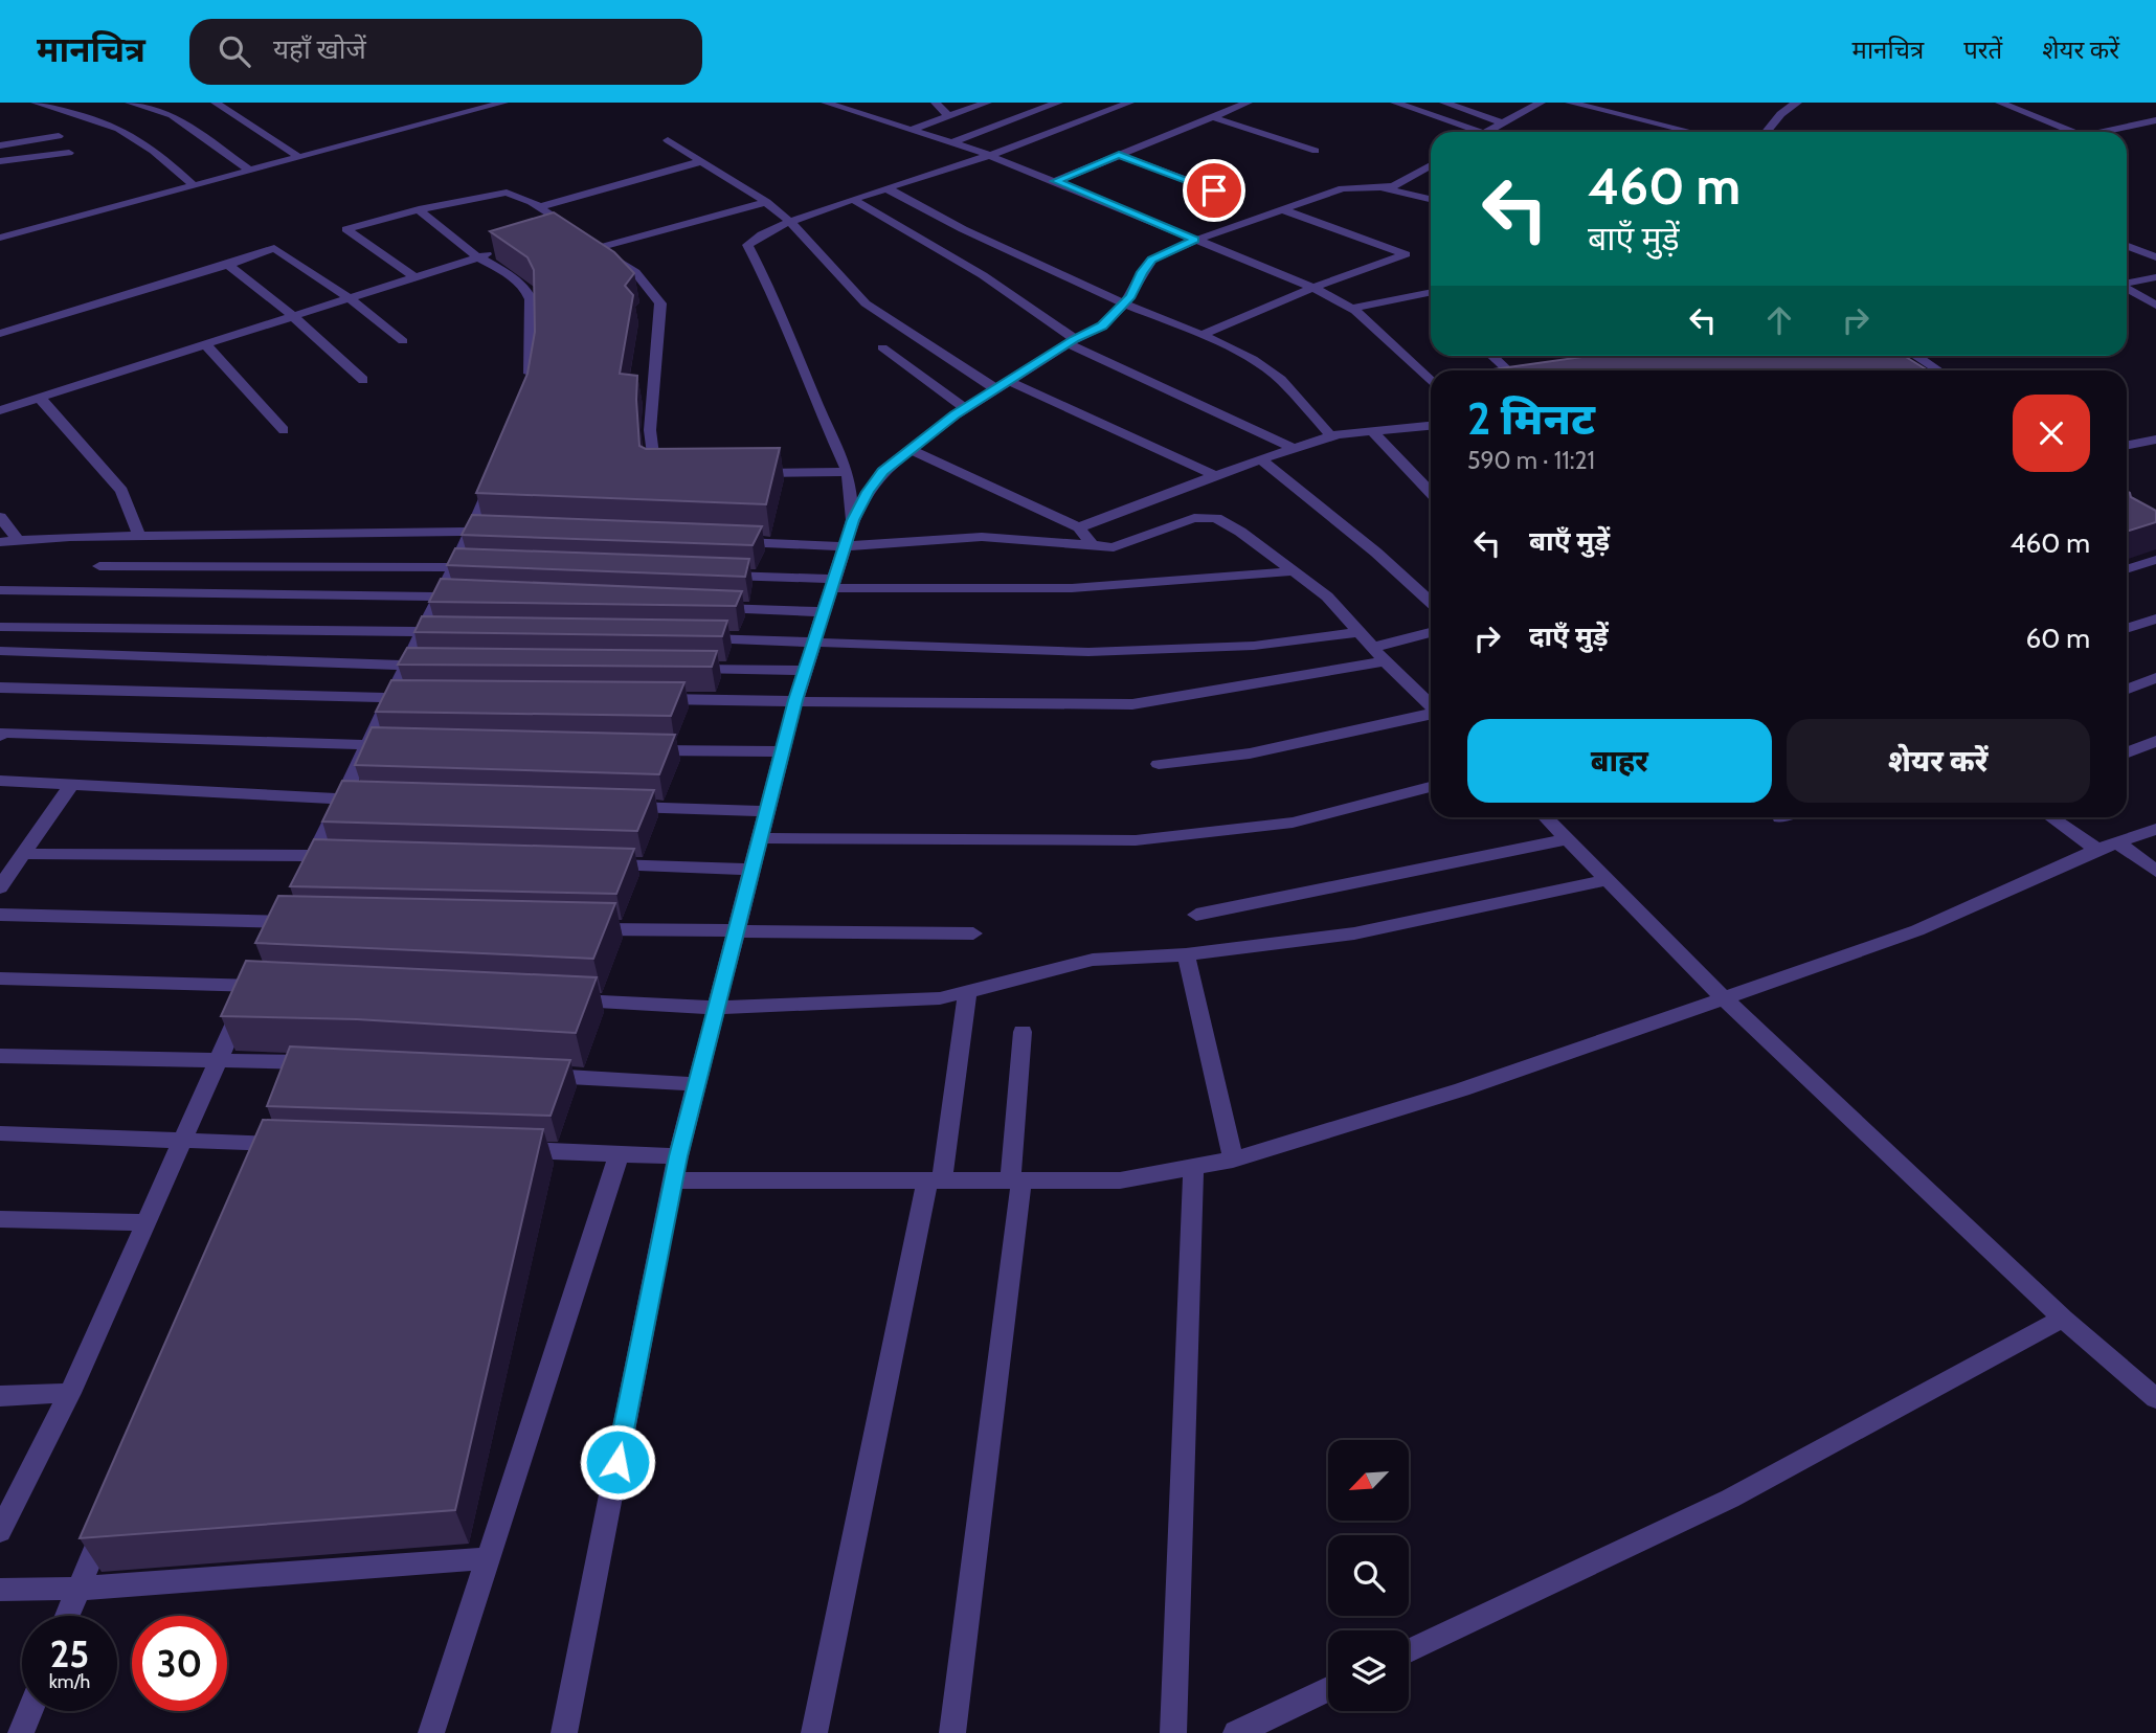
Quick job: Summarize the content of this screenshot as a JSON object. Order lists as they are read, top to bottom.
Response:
{
  "north": "bottom left",
  "page": {
    "header": "मानचित्र",
    "search": "यहाँ खोजें",
    "nav": ["मानचित्र", "परतें", "शेयर करें"],
    "turn": ["460 m", "बाएँ मुड़ें"],
    "heading": ["2 मिनट", "590 m · 11:21"],
    "list": [
      {
        "name": "बाएँ मुड़ें",
        "value": "460 m"
      },
      {
        "name": "दाएँ मुड़ें",
        "value": "60 m"
      }
    ],
    "buttons": ["बाहर", "शेयर करें"],
    "speed": "25 km/h",
    "limit": "30"
  }
}
